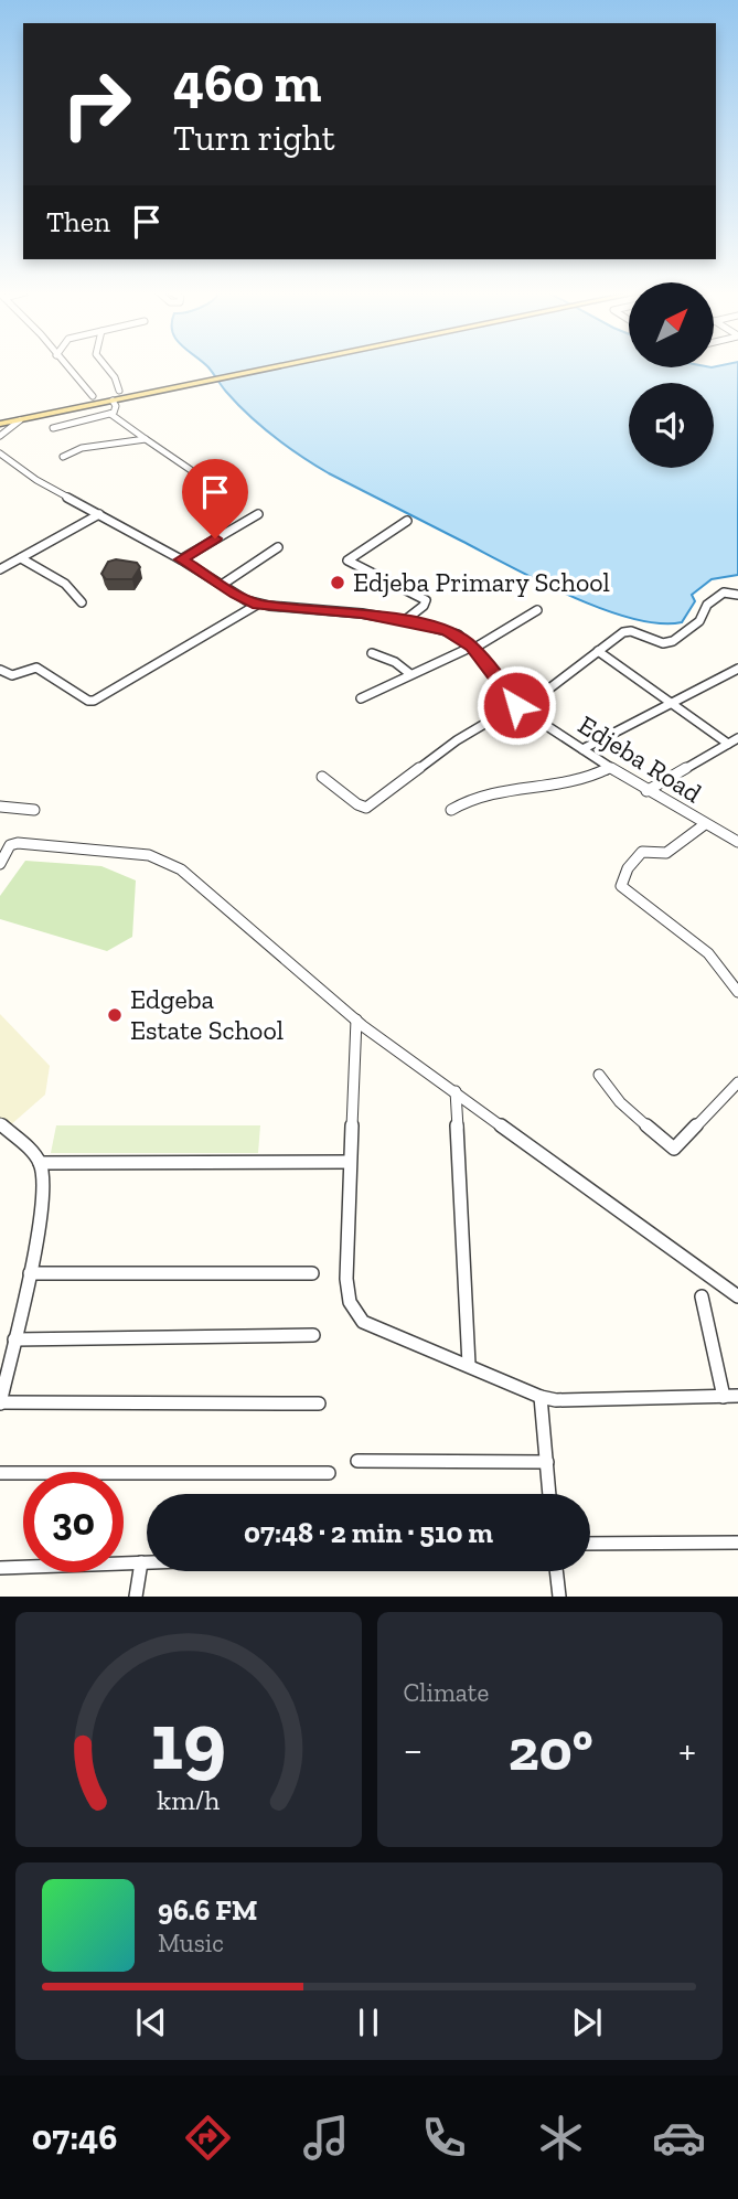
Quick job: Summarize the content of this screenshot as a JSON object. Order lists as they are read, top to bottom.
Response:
{
  "streets": {
    "street": ["Edjeba Road"]
  },
  "places": ["Edjeba Primary School", "Edgeba Estate School"],
  "north": "top right",
  "page": {
    "turn": ["460 m", "Turn right"],
    "then": "Then",
    "limit": "30",
    "trip": "07:48 · 2 min · 510 m",
    "tile": "Climate",
    "heat": ["−", "20°", "+"],
    "song": ["96.6 FM", "Music"],
    "tabs": "07:46",
    "gauge": ["19", "km/h"]
  }
}
